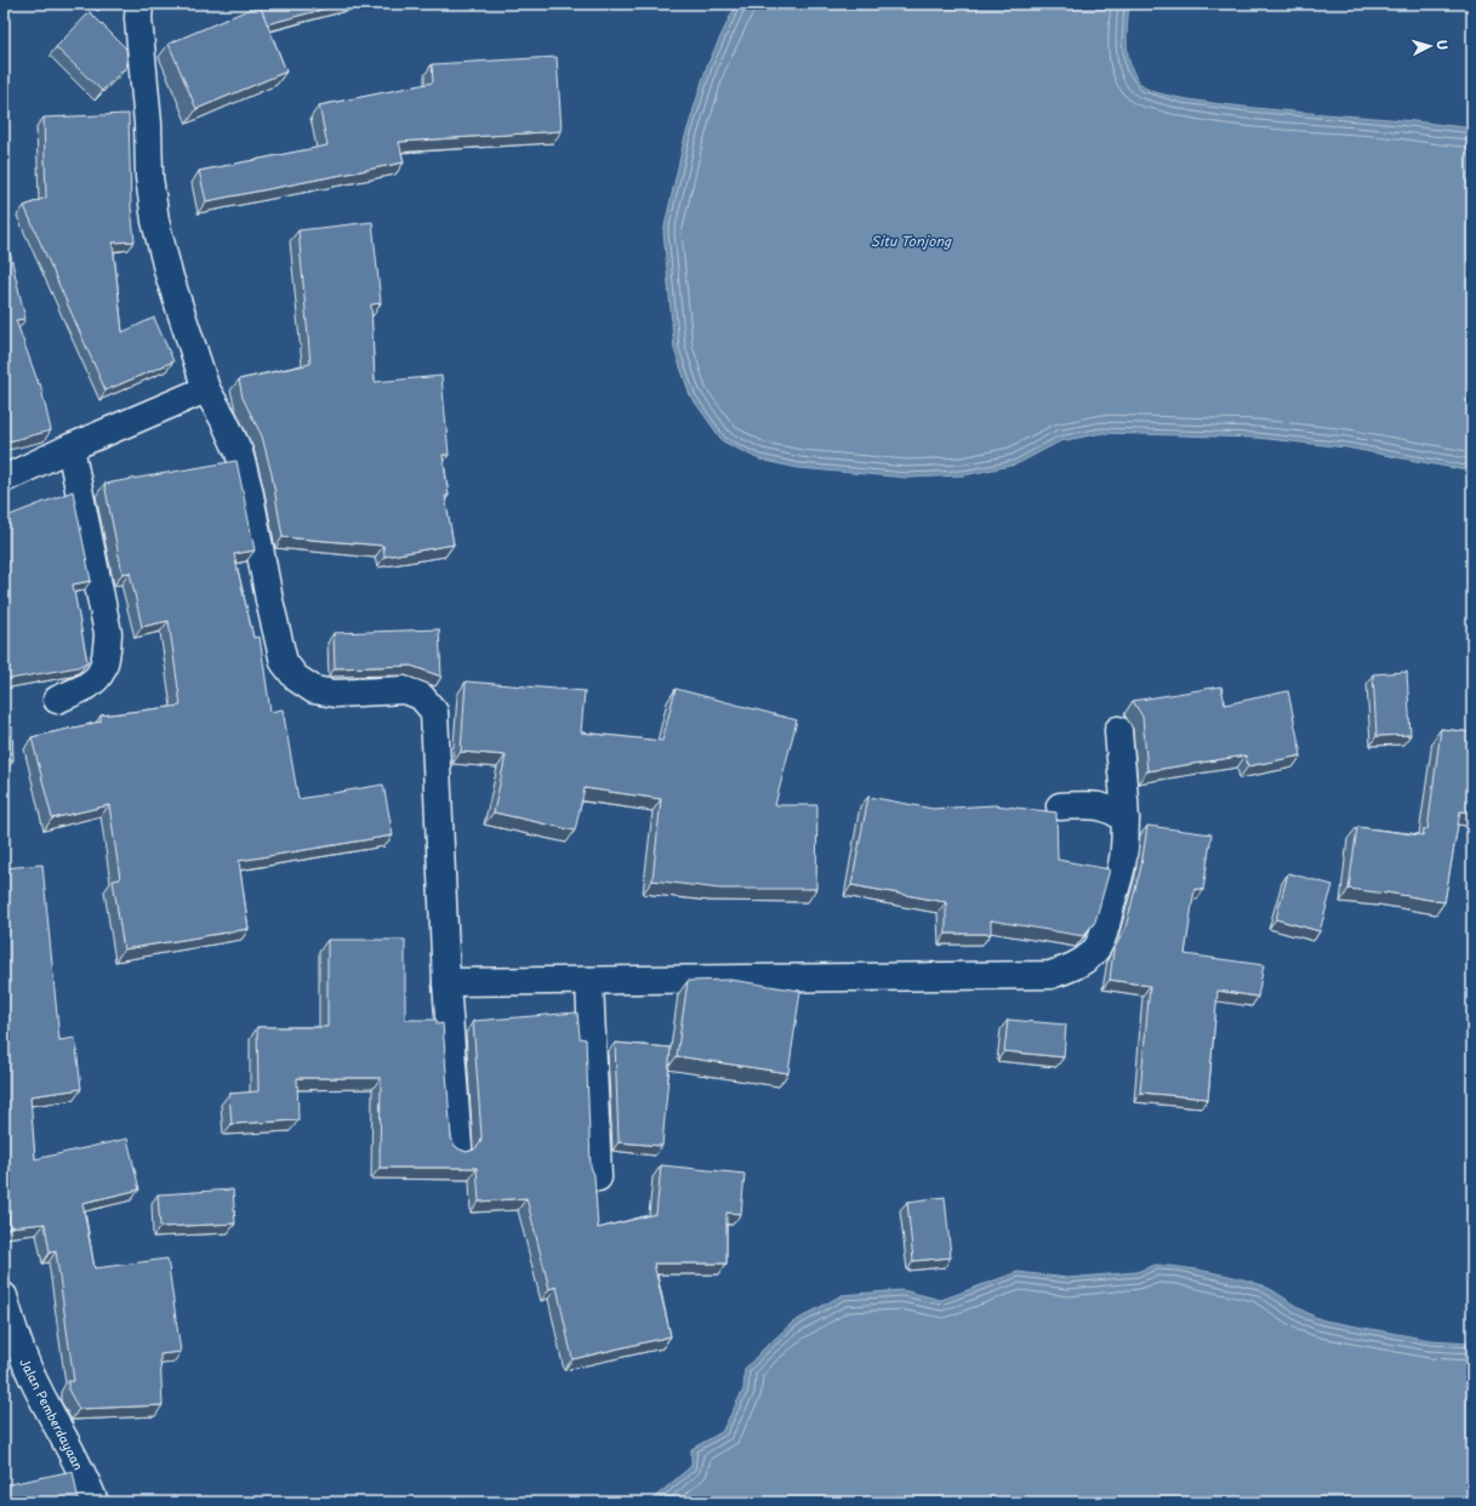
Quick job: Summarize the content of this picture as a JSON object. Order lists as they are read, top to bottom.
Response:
{
  "streets": {
    "street": ["Jalan Pemberdayaan"]
  },
  "water": ["Situ Tonjong"],
  "north": "right"
}
